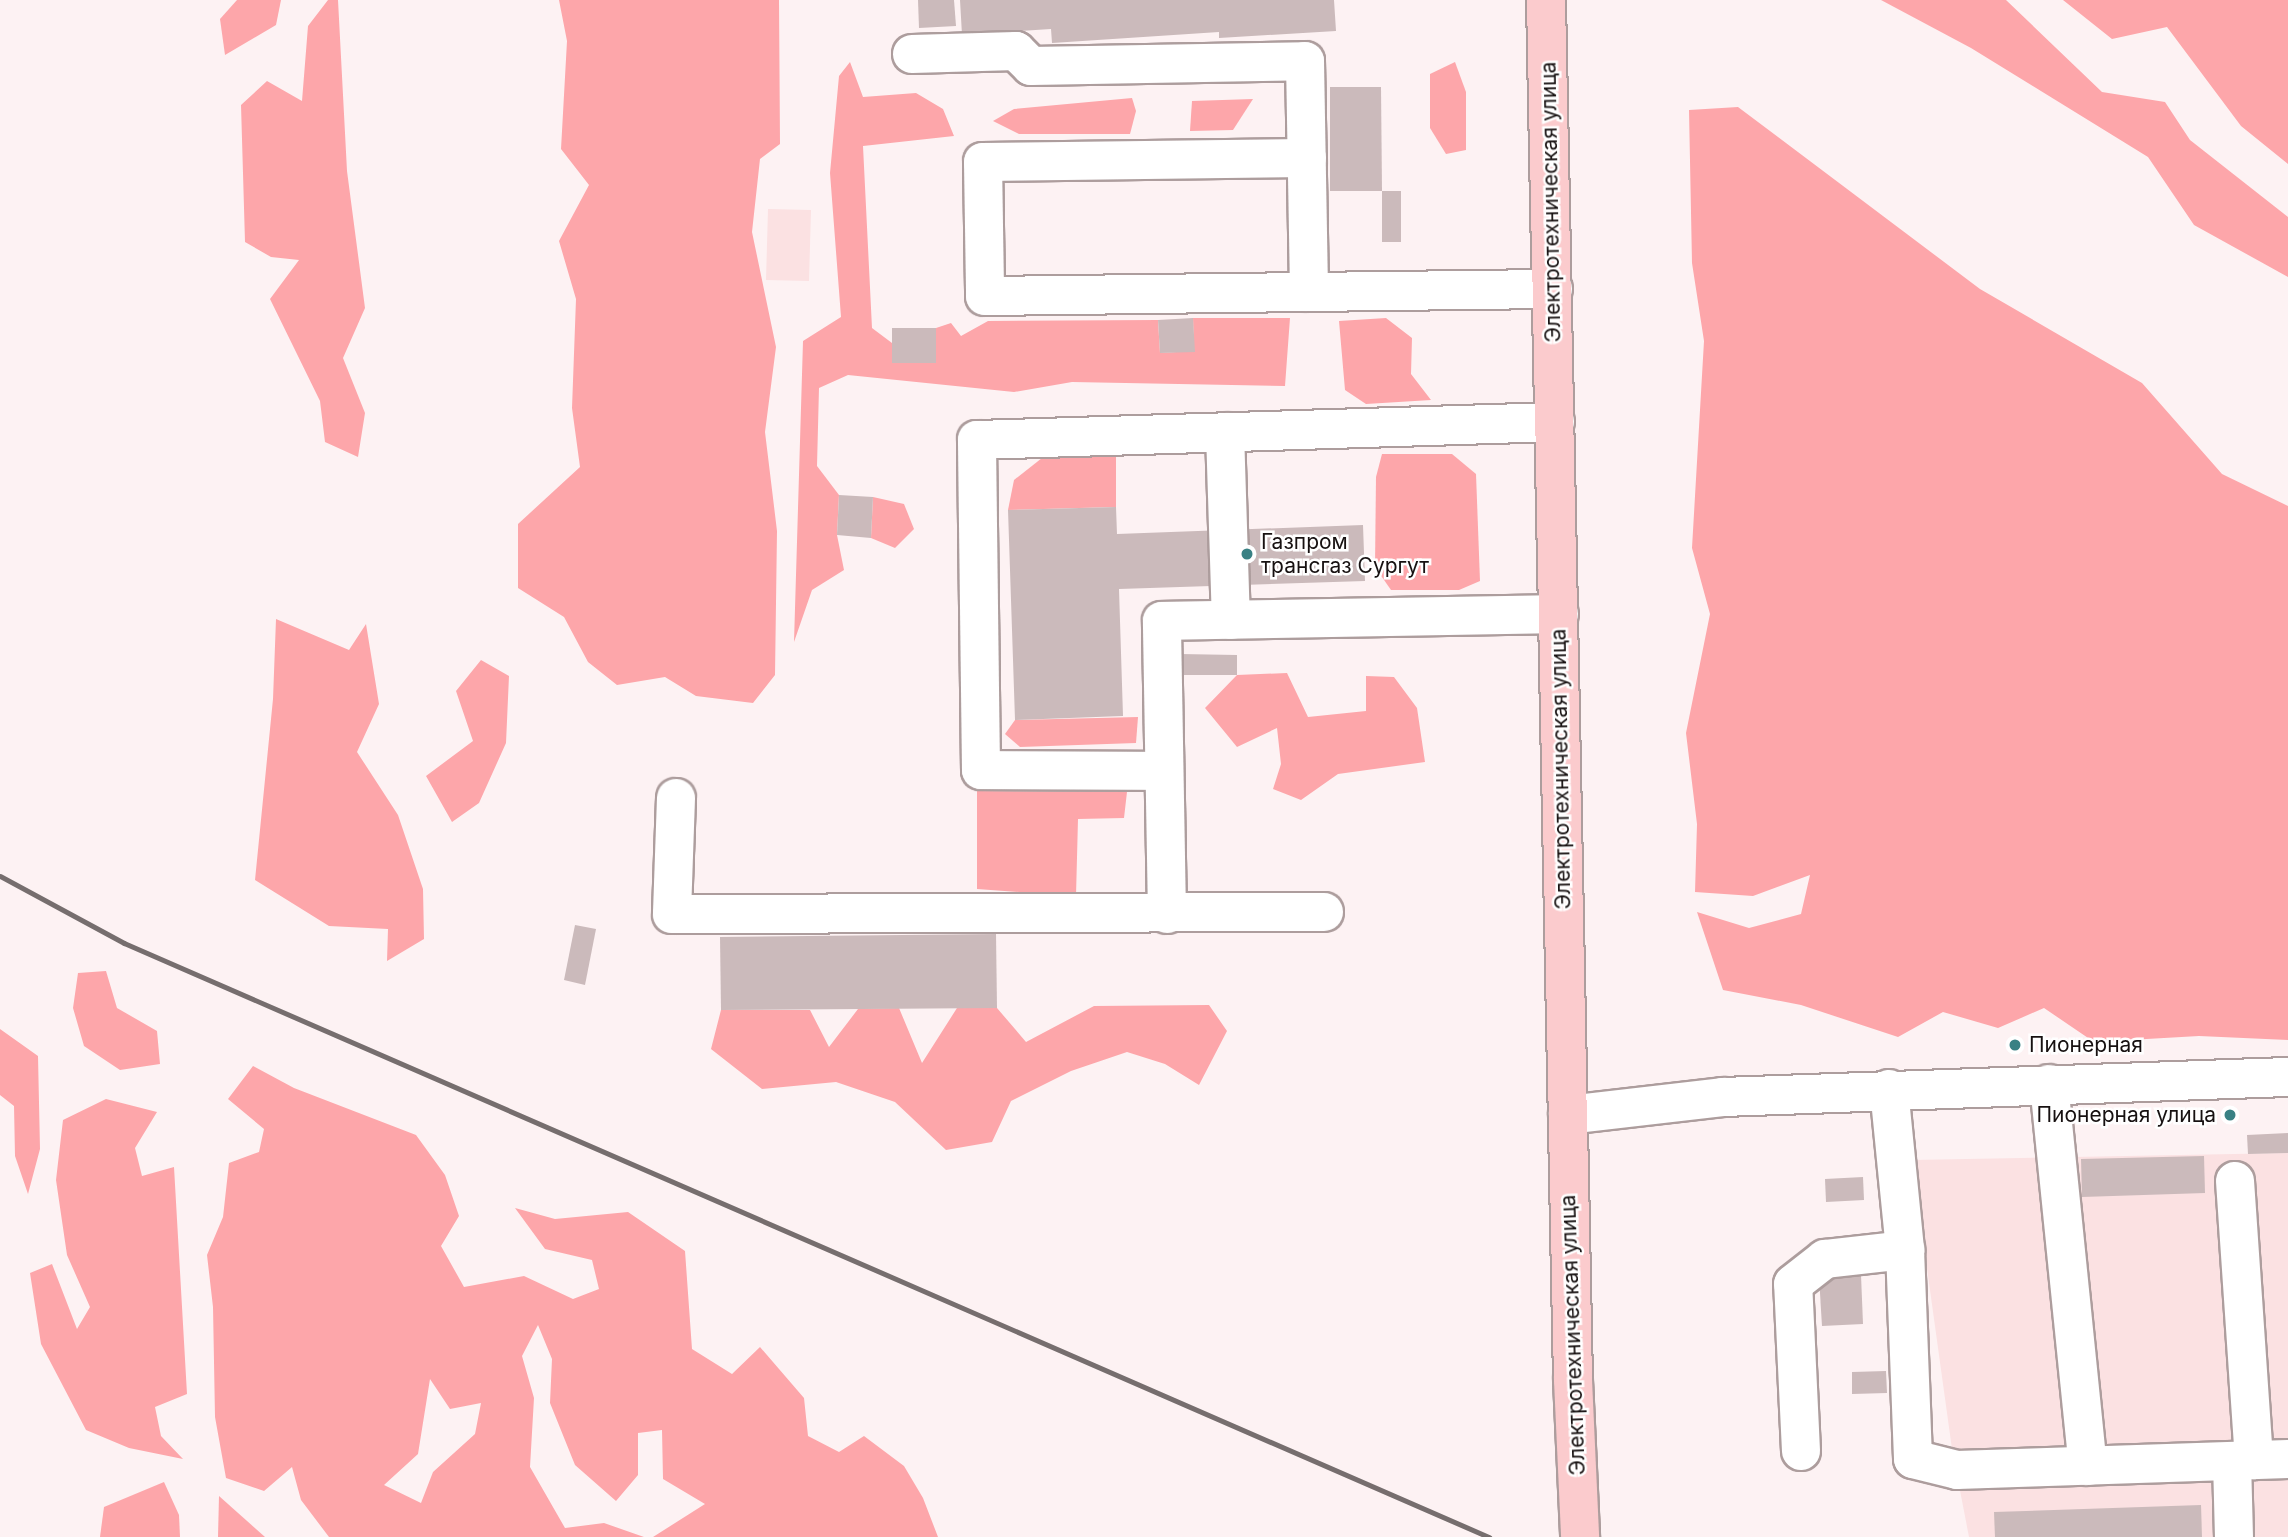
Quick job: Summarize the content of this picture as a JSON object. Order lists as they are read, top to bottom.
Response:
{
  "streets": {
    "main road": ["Электротехническая улица"]
  },
  "places": ["Газпром трансгаз Сургут", "Пионерная", "Пионерная улица"]
}
